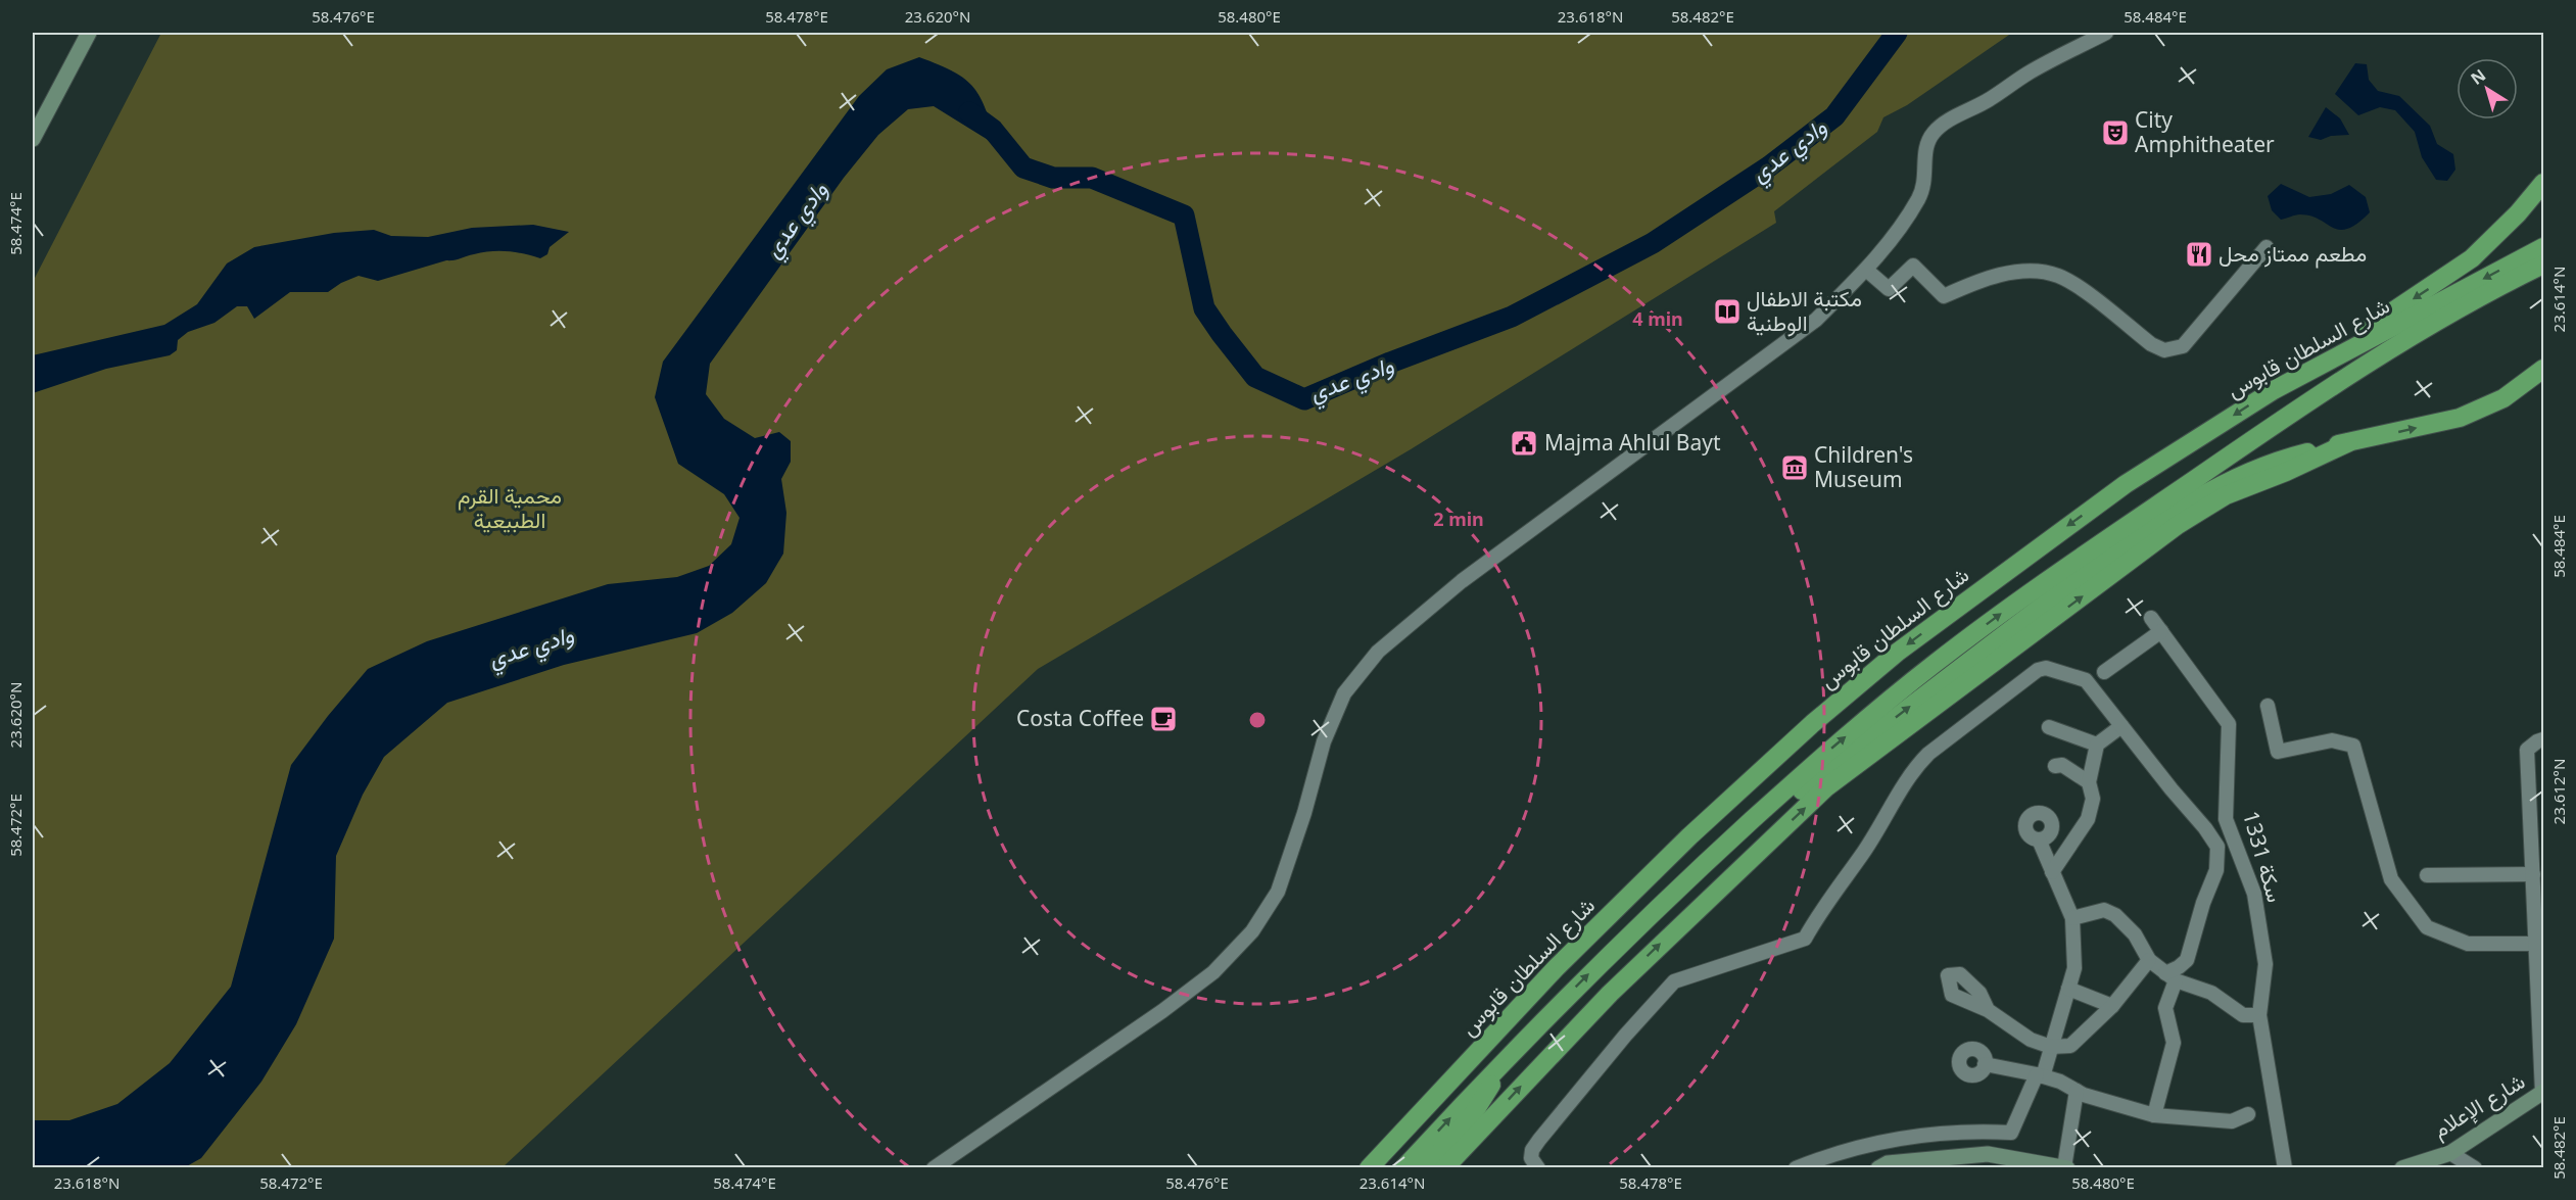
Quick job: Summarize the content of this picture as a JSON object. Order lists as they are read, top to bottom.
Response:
{
  "streets": {
    "highway": ["شارع السلطان قابوس"],
    "main road": ["شارع الإعلام"],
    "street": ["سكة 1331"]
  },
  "water": ["وادي عدي"],
  "parks": ["محمية القرم الطبيعية"],
  "places": {
    "theatre": ["City Amphitheater"],
    "restaurant": ["مطعم ممتاز محل"],
    "library": ["مكتبة الاطفال الوطنية"],
    "public building": ["Majma Ahlul Bayt"],
    "museum": ["Children's Museum"],
    "cafe": ["Costa Coffee"]
  },
  "north": "top left",
  "coordinates": [
    "58.476°E",
    "58.478°E",
    "23.620°N",
    "58.480°E",
    "23.618°N",
    "58.482°E",
    "58.484°E",
    "58.474°E",
    "23.614°N",
    "23.612°N",
    "58.472°E"
  ],
  "rings": ["4 min", "2 min"]
}
